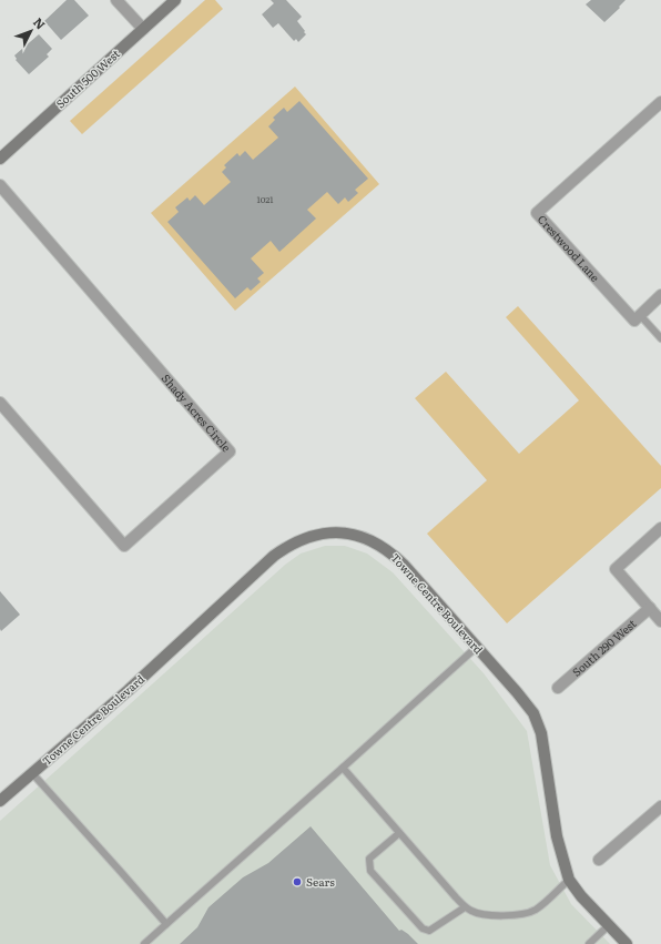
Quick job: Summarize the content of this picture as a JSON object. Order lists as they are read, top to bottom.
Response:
{
  "streets": {
    "street": [
      "South 500 West",
      "Crestwood Lane",
      "Shady Acres Circle",
      "Towne Centre Boulevard",
      "South 290 West"
    ]
  },
  "places": ["Sears"],
  "house_numbers": ["1021"],
  "north": "top right"
}
